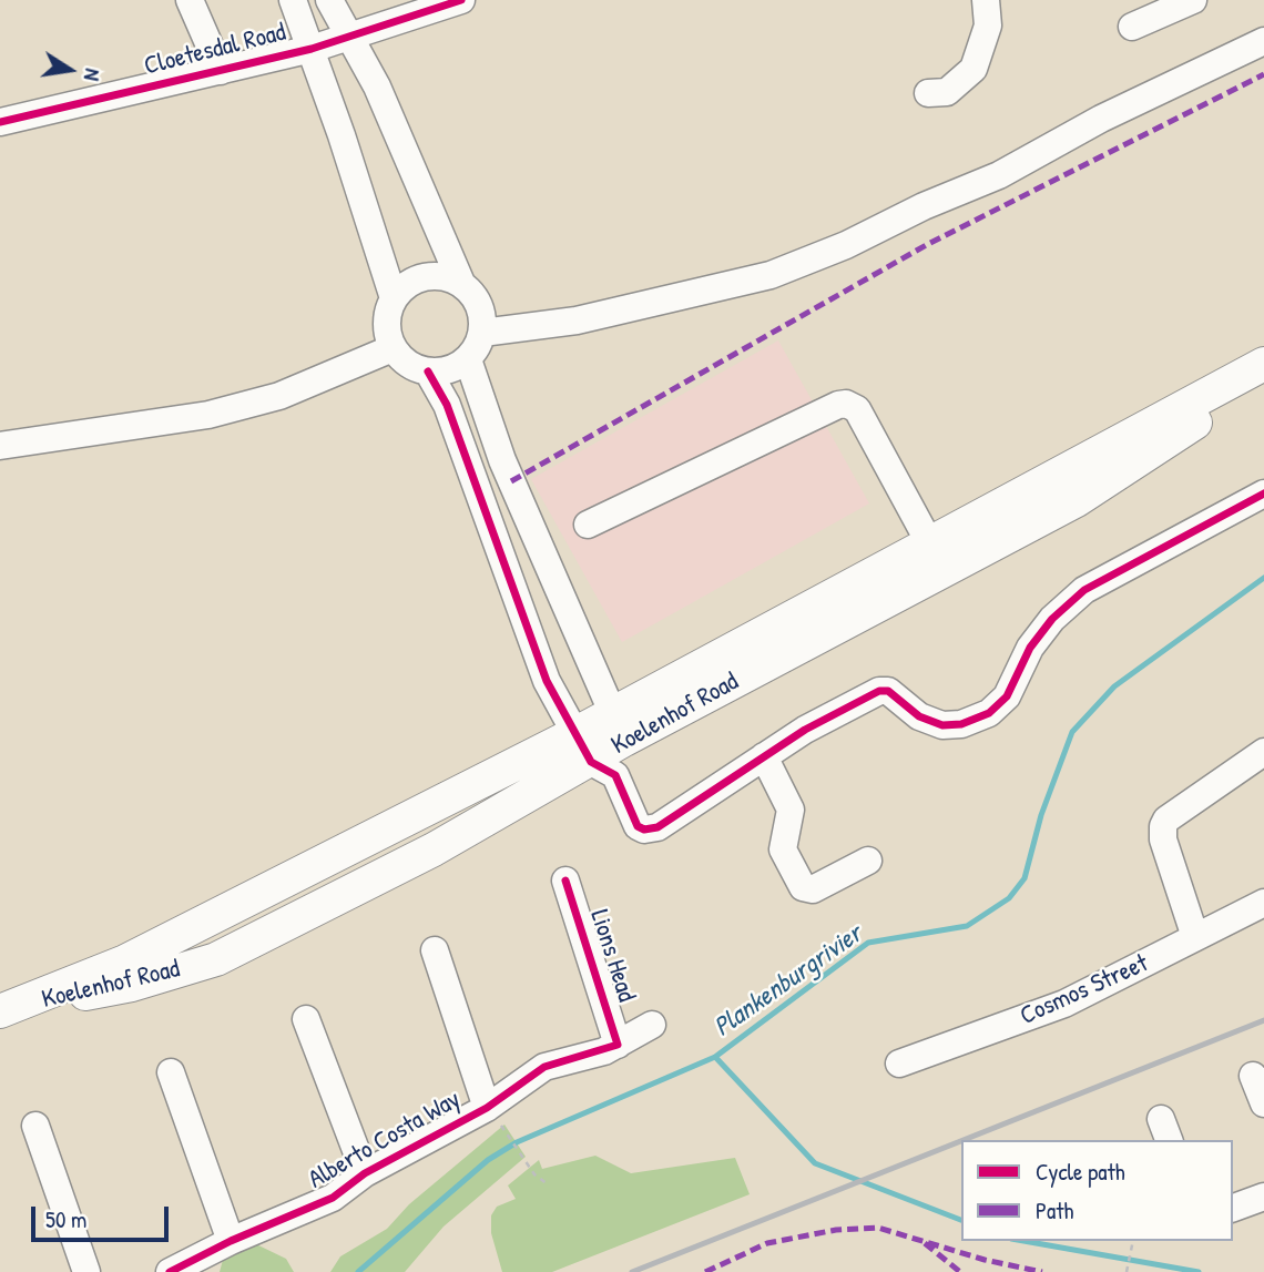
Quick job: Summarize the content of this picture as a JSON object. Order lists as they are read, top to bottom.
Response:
{
  "streets": {
    "main road": ["Koelenhof Road"],
    "street": [
      "Cloetesdal Road",
      "Lions Head",
      "Cosmos Street",
      "Alberto Costa Way"
    ]
  },
  "crossings": [
    ["Lions Head", "Alberto Costa Way"]
  ],
  "water": ["Plankenburgrivier"],
  "legend": ["Cycle path", "Path"],
  "scale_bar": "50 m",
  "north": "right"
}
